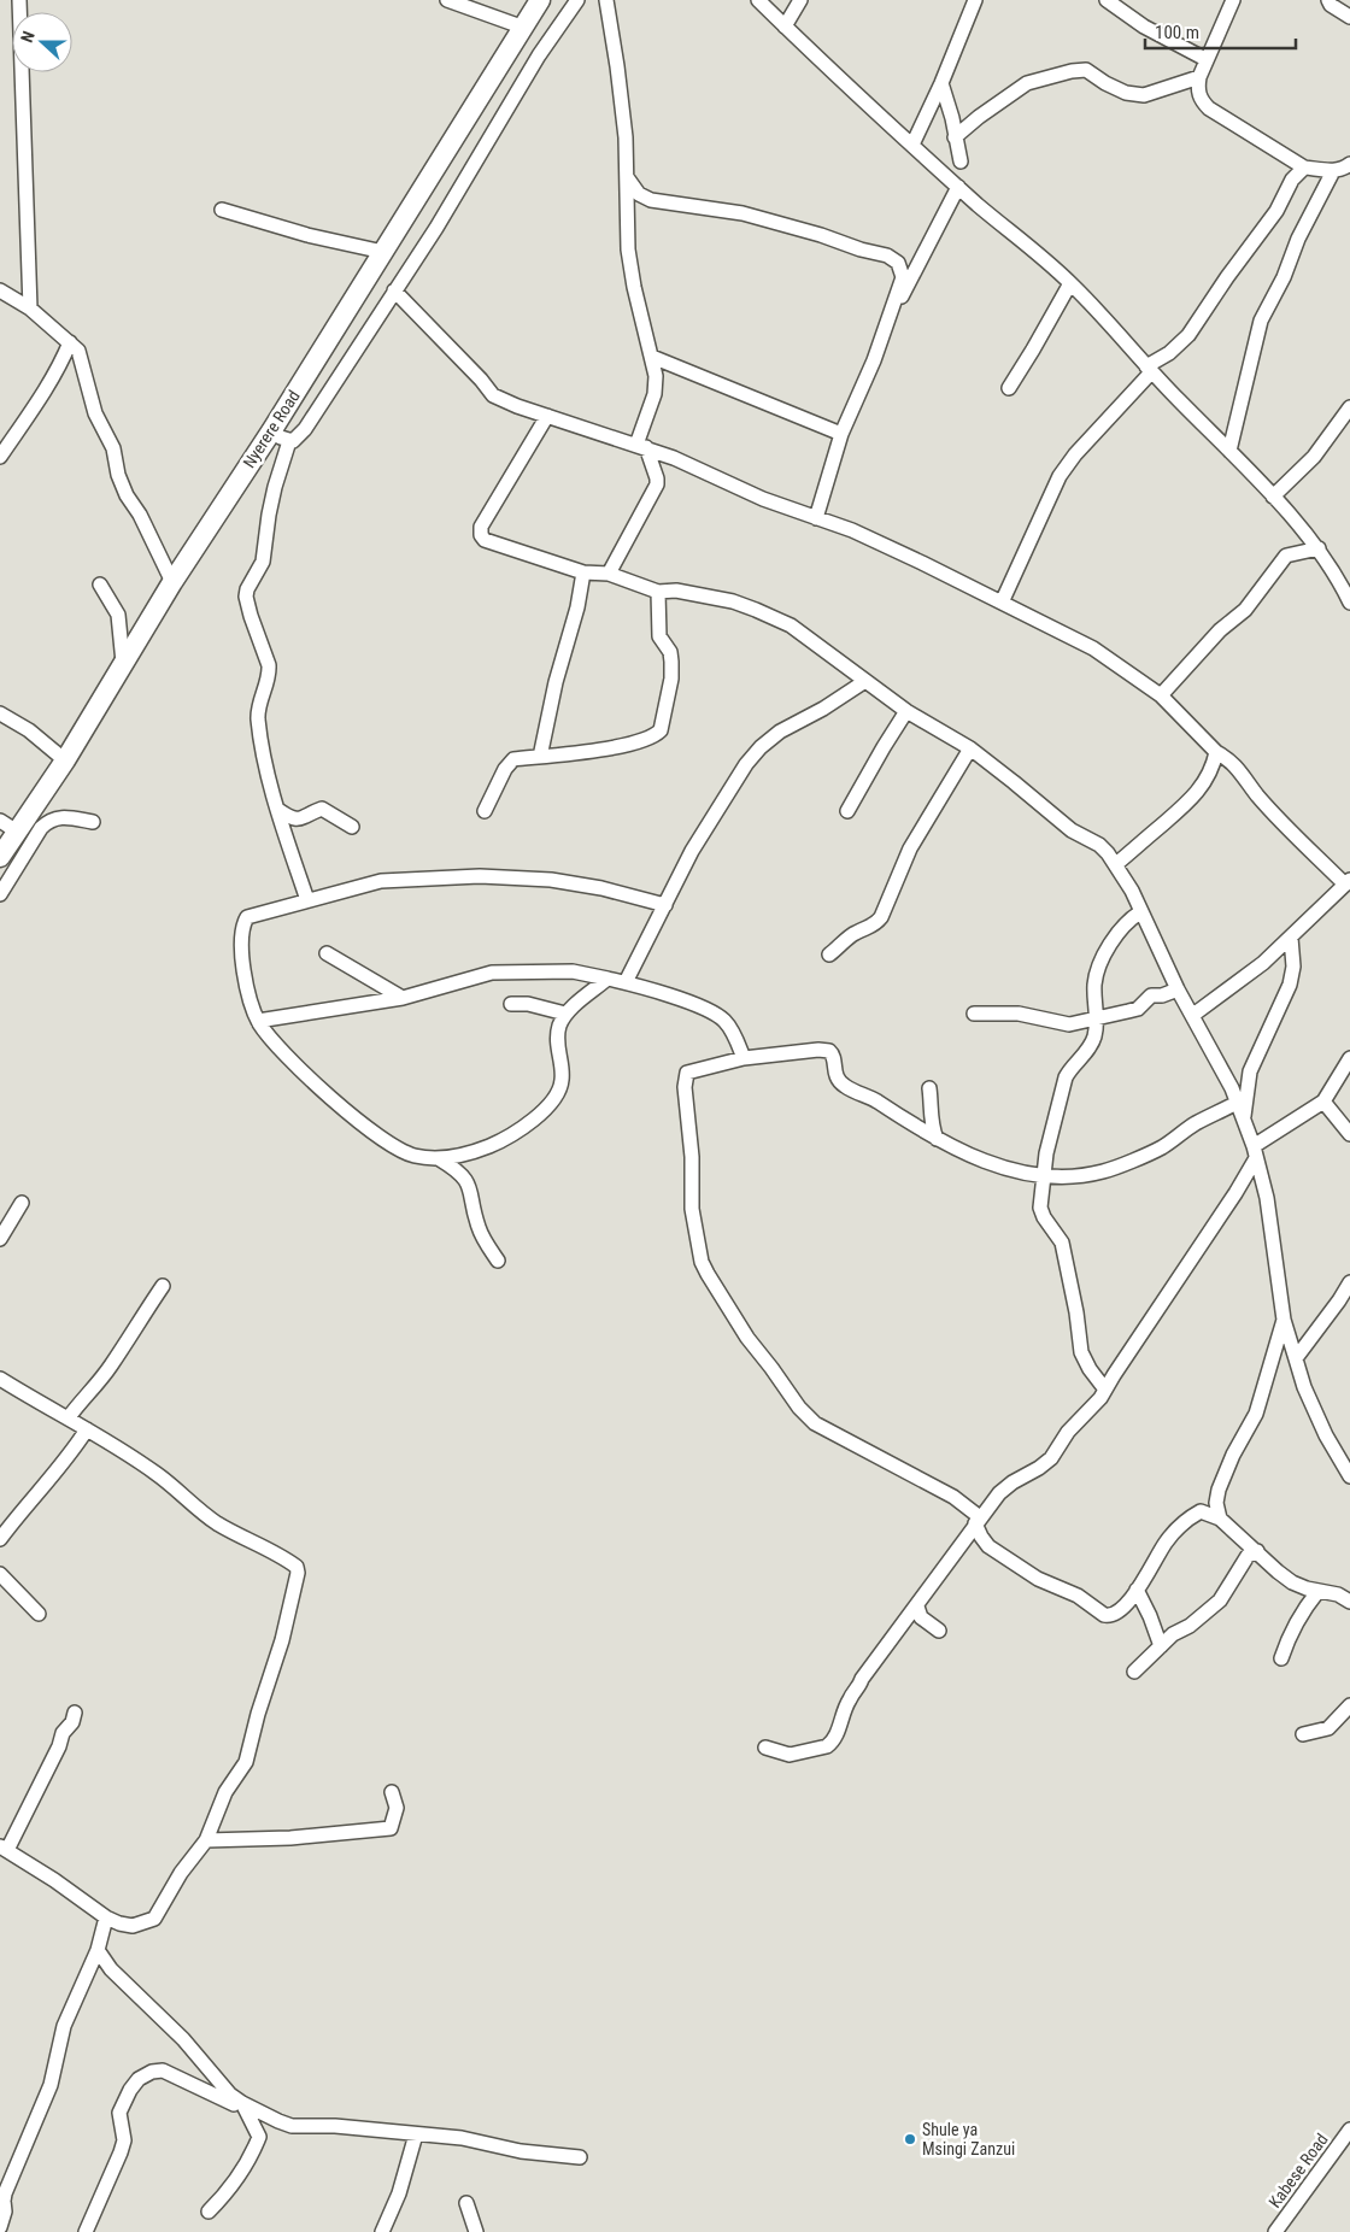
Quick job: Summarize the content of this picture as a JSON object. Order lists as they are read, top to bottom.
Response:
{
  "streets": {
    "highway": ["Nyerere Road"],
    "street": ["Kabese Road"]
  },
  "places": ["Shule ya Msingi Zanzui"],
  "scale_bar": "100 m",
  "north": "left"
}
